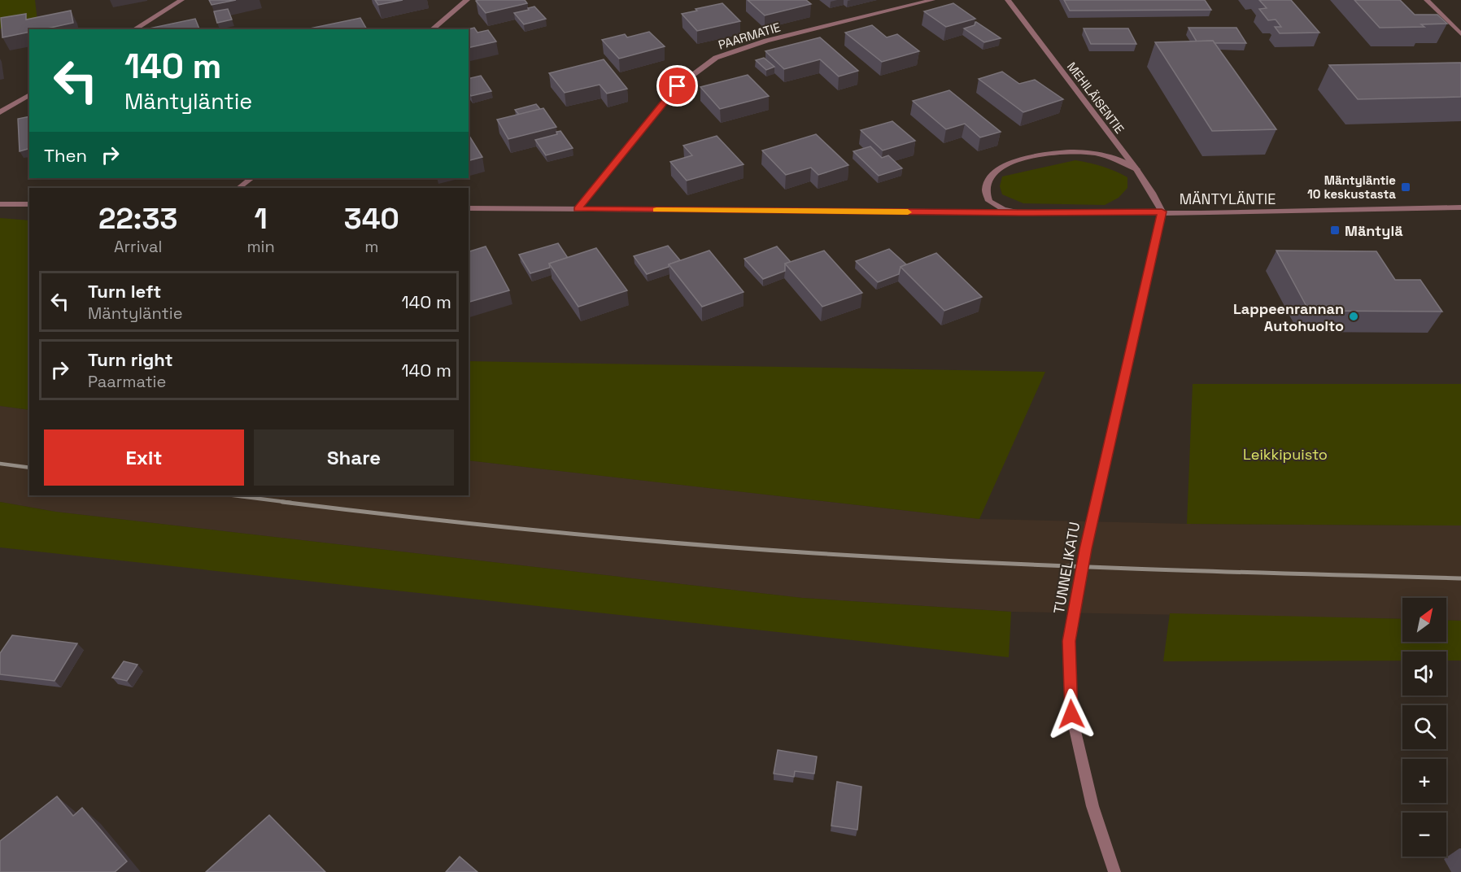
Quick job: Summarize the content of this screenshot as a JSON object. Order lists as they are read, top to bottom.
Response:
{
  "streets": {
    "street": [
      "PAARMATIE",
      "MEHILÄISENTIE",
      "MÄNTYLÄNTIE",
      "TUNNELIKATU"
    ]
  },
  "crossings": [
    ["PAARMATIE", "MÄNTYLÄNTIE"],
    ["MEHILÄISENTIE", "MÄNTYLÄNTIE"],
    ["MEHILÄISENTIE", "TUNNELIKATU"],
    ["MÄNTYLÄNTIE", "TUNNELIKATU"]
  ],
  "parks": ["Leikkipuisto"],
  "places": {
    "transit": ["Mäntyläntie 10 keskustasta", "Mäntylä"],
    "other": ["Lappeenrannan Autohuolto"]
  },
  "north": "top right",
  "page": {
    "turn": ["140 m", "Mäntyläntie"],
    "then": "Then",
    "eta": [
      "22:33",
      "Arrival",
      "1",
      "min",
      "340",
      "m"
    ],
    "list": [
      {
        "name": "Turn left",
        "note": "Mäntyläntie",
        "value": "140 m"
      },
      {
        "name": "Turn right",
        "note": "Paarmatie",
        "value": "140 m"
      }
    ],
    "buttons": ["Exit", "Share"],
    "map_buttons": ["+", "−"]
  }
}
